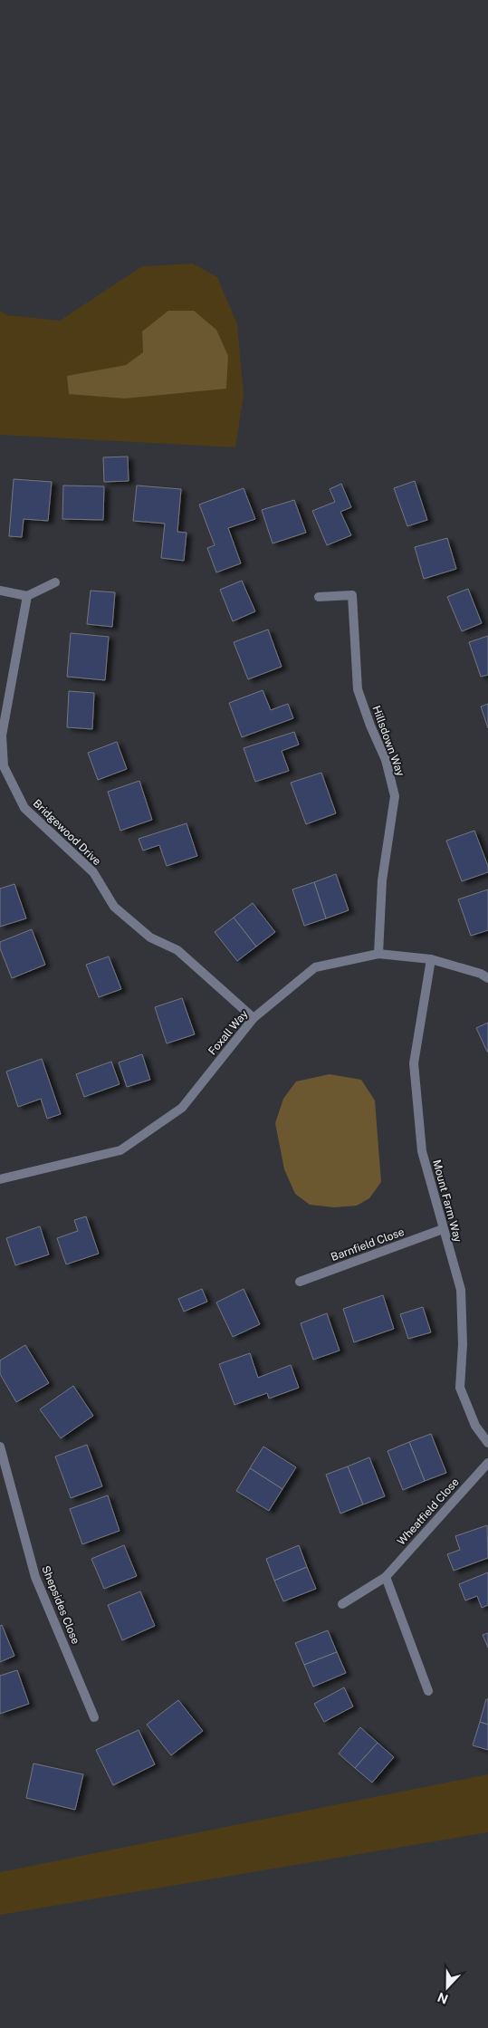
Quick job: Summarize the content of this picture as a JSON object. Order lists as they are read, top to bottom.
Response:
{
  "streets": {
    "street": [
      "Hillsdown Way",
      "Bridgewood Drive",
      "Foxall Way",
      "Mount Farm Way",
      "Barnfield Close",
      "Wheatfield Close",
      "Shepsides Close"
    ]
  },
  "crossings": [
    ["Hillsdown Way", "Foxall Way"],
    ["Bridgewood Drive", "Foxall Way"],
    ["Foxall Way", "Mount Farm Way"],
    ["Mount Farm Way", "Barnfield Close"]
  ],
  "north": "bottom"
}
